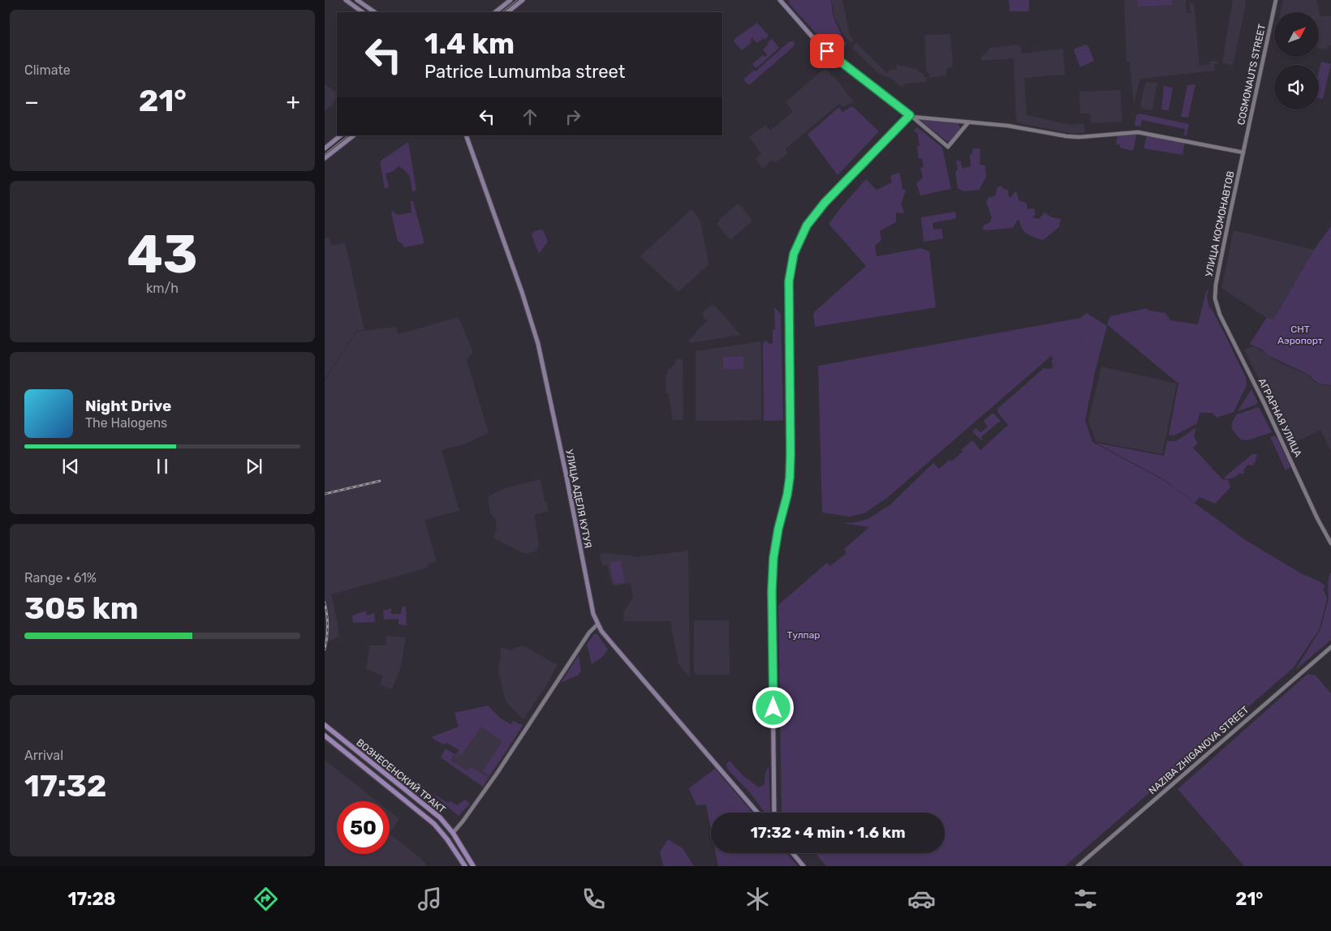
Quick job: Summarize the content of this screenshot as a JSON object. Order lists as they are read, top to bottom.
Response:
{
  "streets": {
    "main road": ["УЛИЦА АДЕЛЯ КУТУЯ", "ВОЗНЕСЕНСКИЙ ТРАКТ"],
    "street": [
      "COSMONAUTS STREET",
      "УЛИЦА КОСМОНАВТОВ",
      "АГРАРНАЯ УЛИЦА",
      "NAZIBA ZHIGANOVA STREET"
    ]
  },
  "crossings": [
    ["COSMONAUTS STREET", "УЛИЦА КОСМОНАВТОВ"],
    ["УЛИЦА КОСМОНАВТОВ", "АГРАРНАЯ УЛИЦА"]
  ],
  "parks": ["СНТ Аэропорт", "Тулпар"],
  "north": "top right",
  "page": {
    "tile": [
      "Climate",
      ["43", "km/h"],
      ["Range · 61%", "305 km"],
      ["Arrival", "17:32"]
    ],
    "turn": ["1.4 km", "Patrice Lumumba street"],
    "heat": ["−", "21°", "+"],
    "song": ["Night Drive", "The Halogens"],
    "limit": "50",
    "trip": "17:32 · 4 min · 1.6 km",
    "tabs": ["17:28", "21°"]
  }
}
